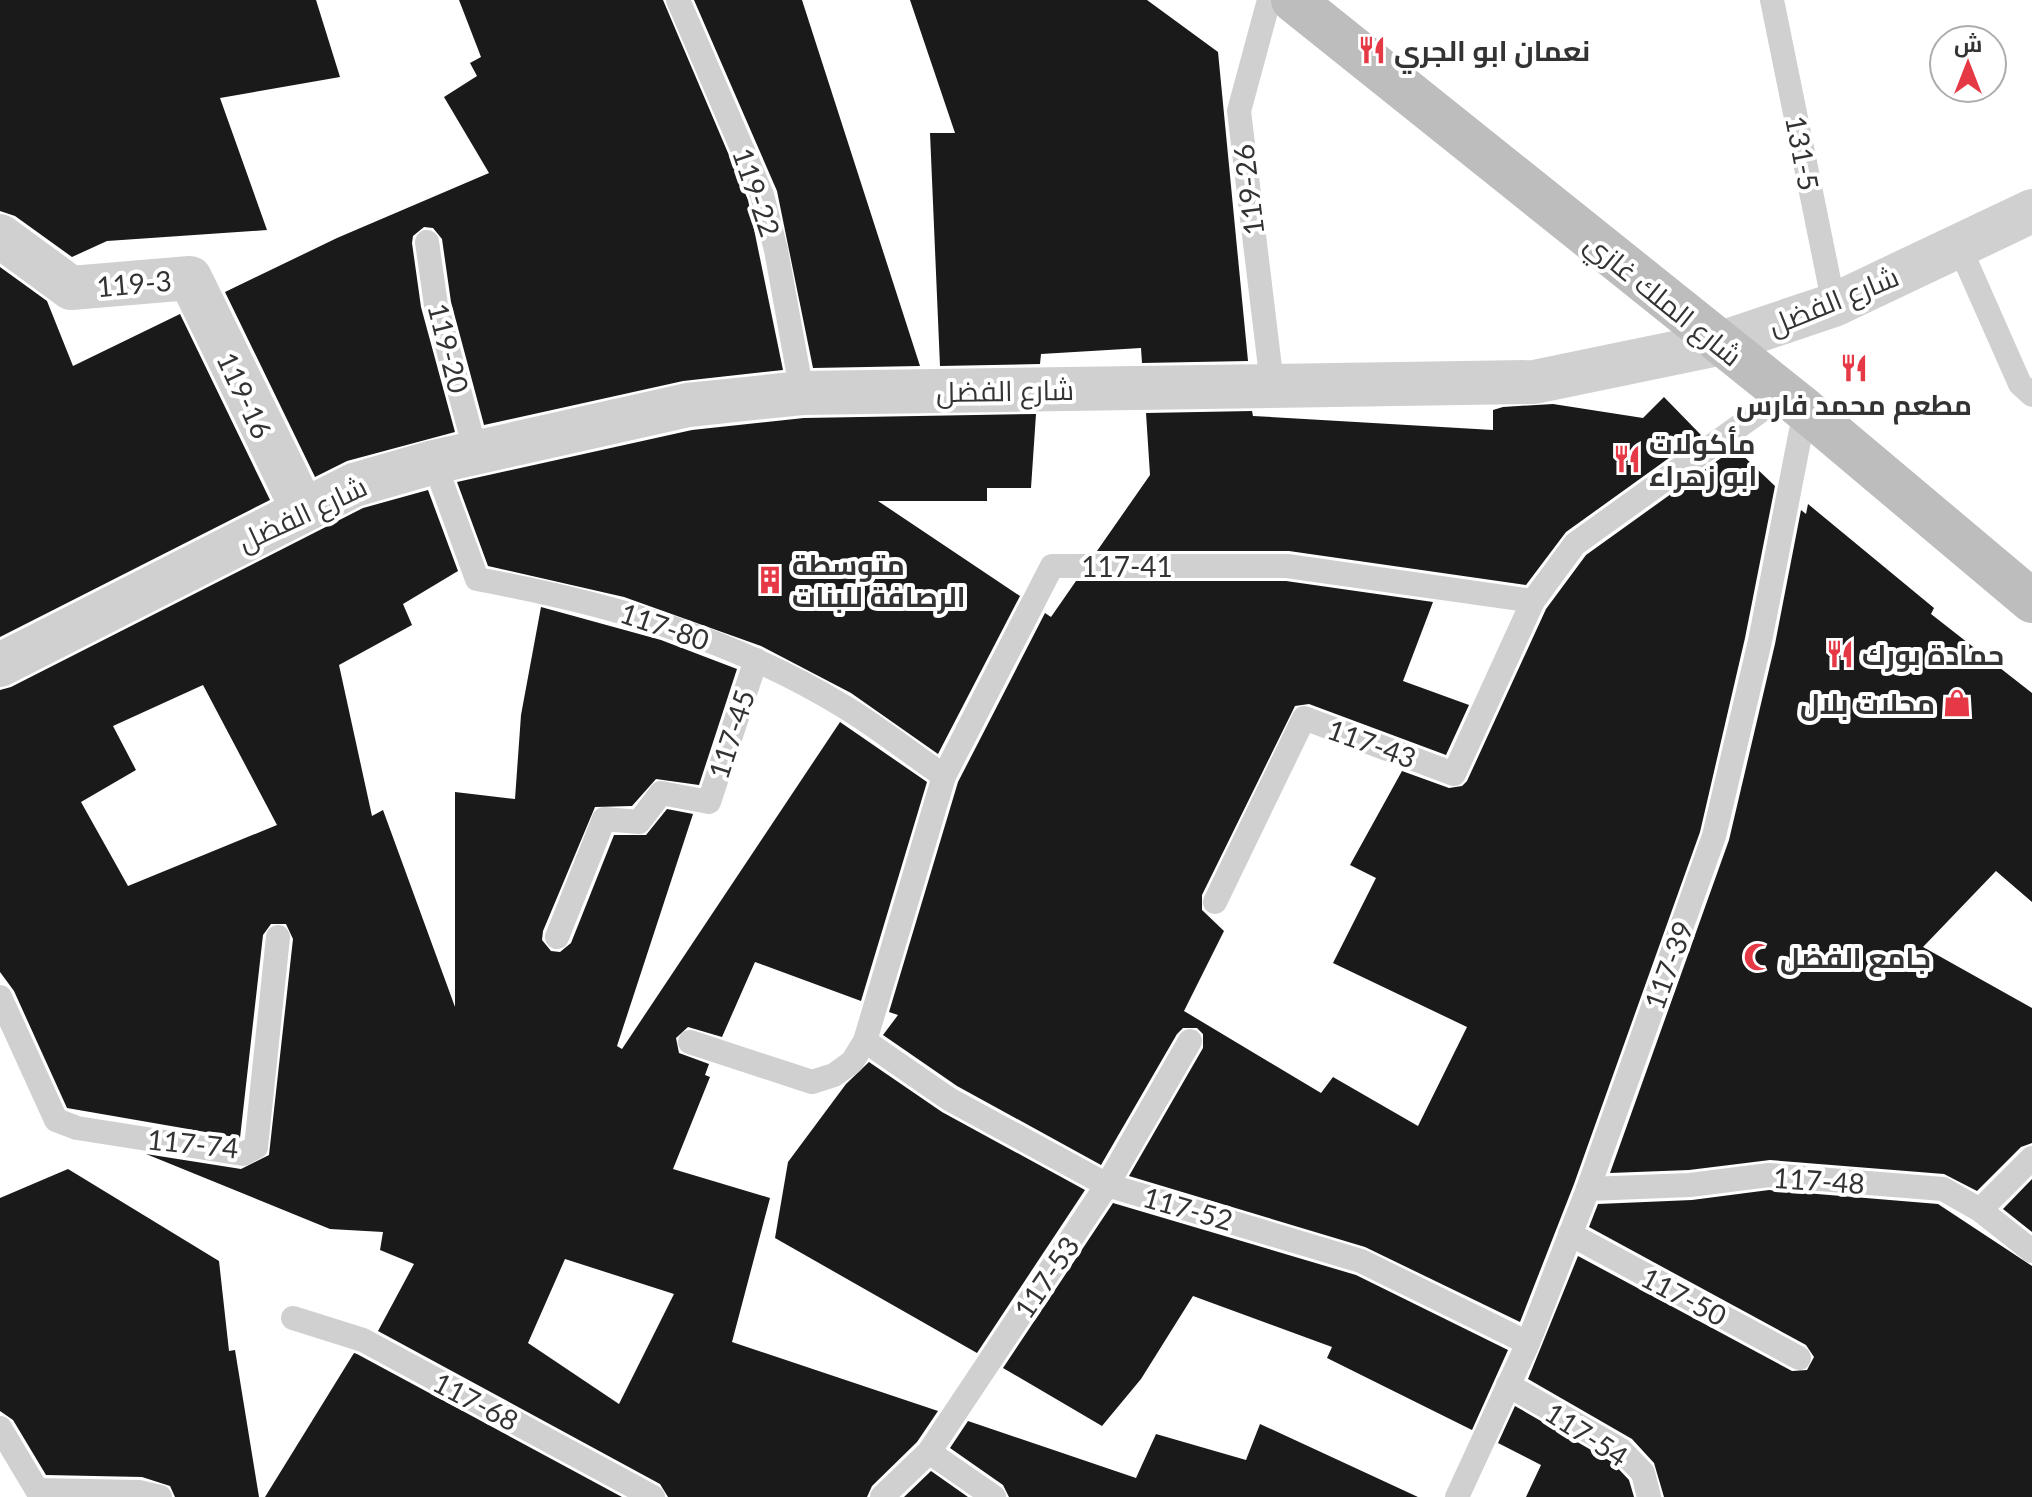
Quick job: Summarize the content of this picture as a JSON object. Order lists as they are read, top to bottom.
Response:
{
  "streets": {
    "street": [
      "119-3",
      "شارع الملك غازي",
      "شارع الفضل",
      "119-16"
    ],
    "lane": [
      "131-5",
      "119-26",
      "119-22",
      "119-20",
      "117-41",
      "117-80",
      "117-45",
      "117-43",
      "117-39",
      "117-74",
      "117-48",
      "117-52",
      "117-53",
      "117-50",
      "117-68",
      "117-54"
    ]
  },
  "crossings": [
    ["131-5", "شارع الفضل"],
    ["119-26", "شارع الفضل"],
    ["119-22", "شارع الفضل"],
    ["119-3", "119-16"],
    ["شارع الملك غازي", "شارع الفضل"],
    ["شارع الملك غازي", "117-39"],
    ["شارع الفضل", "119-20"],
    ["شارع الفضل", "119-16"],
    ["شارع الفضل", "117-80"],
    ["117-41", "117-80"],
    ["117-41", "117-43"],
    ["117-41", "117-52"],
    ["117-80", "117-45"],
    ["117-39", "117-48"],
    ["117-39", "117-52"],
    ["117-39", "117-50"],
    ["117-39", "117-54"],
    ["117-52", "117-53"]
  ],
  "places": {
    "restaurant": [
      "نعمان ابو الجري",
      "مطعم محمد فارس",
      "مأكولات ابو زهراء",
      "حمادة بورك"
    ],
    "building": ["متوسطة الرصافة للبنات"],
    "shop": ["محلات بلال"],
    "mosque": ["جامع الفضل"]
  },
  "north": "top"
}
